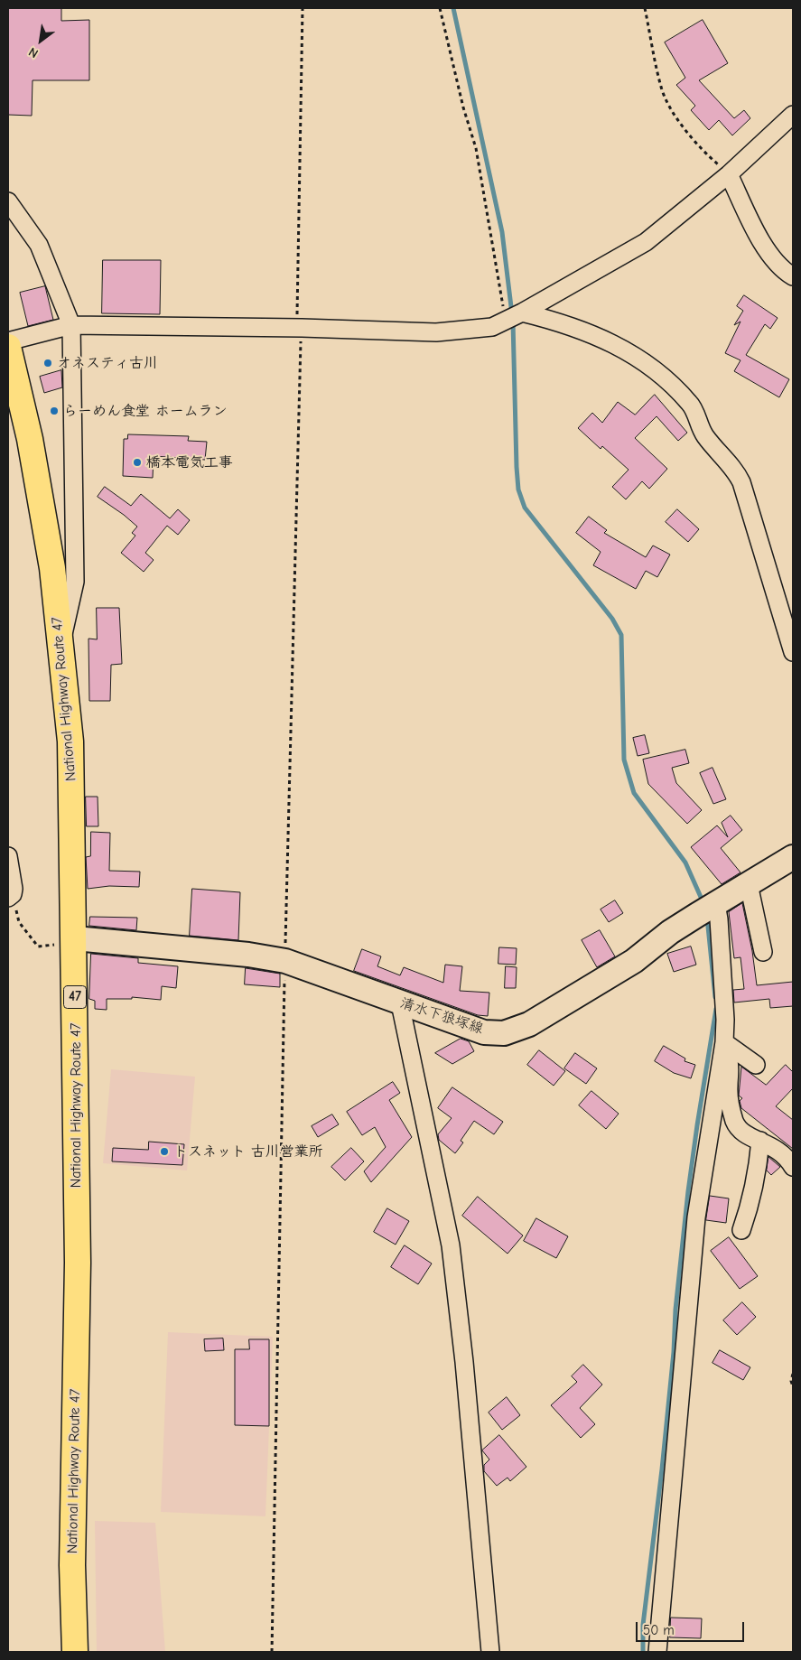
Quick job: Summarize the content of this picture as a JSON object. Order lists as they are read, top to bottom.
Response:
{
  "streets": {
    "highway": ["National Highway Route 47", "47"],
    "main road": ["清水下狼塚線"]
  },
  "crossings": [
    ["National Highway Route 47", "清水下狼塚線"]
  ],
  "places": [
    "オネスティ古川",
    "らーめん食堂 ホームラン",
    "橋本電気工事",
    "トスネット 古川営業所"
  ],
  "scale_bar": "50 m",
  "north": "bottom left"
}
